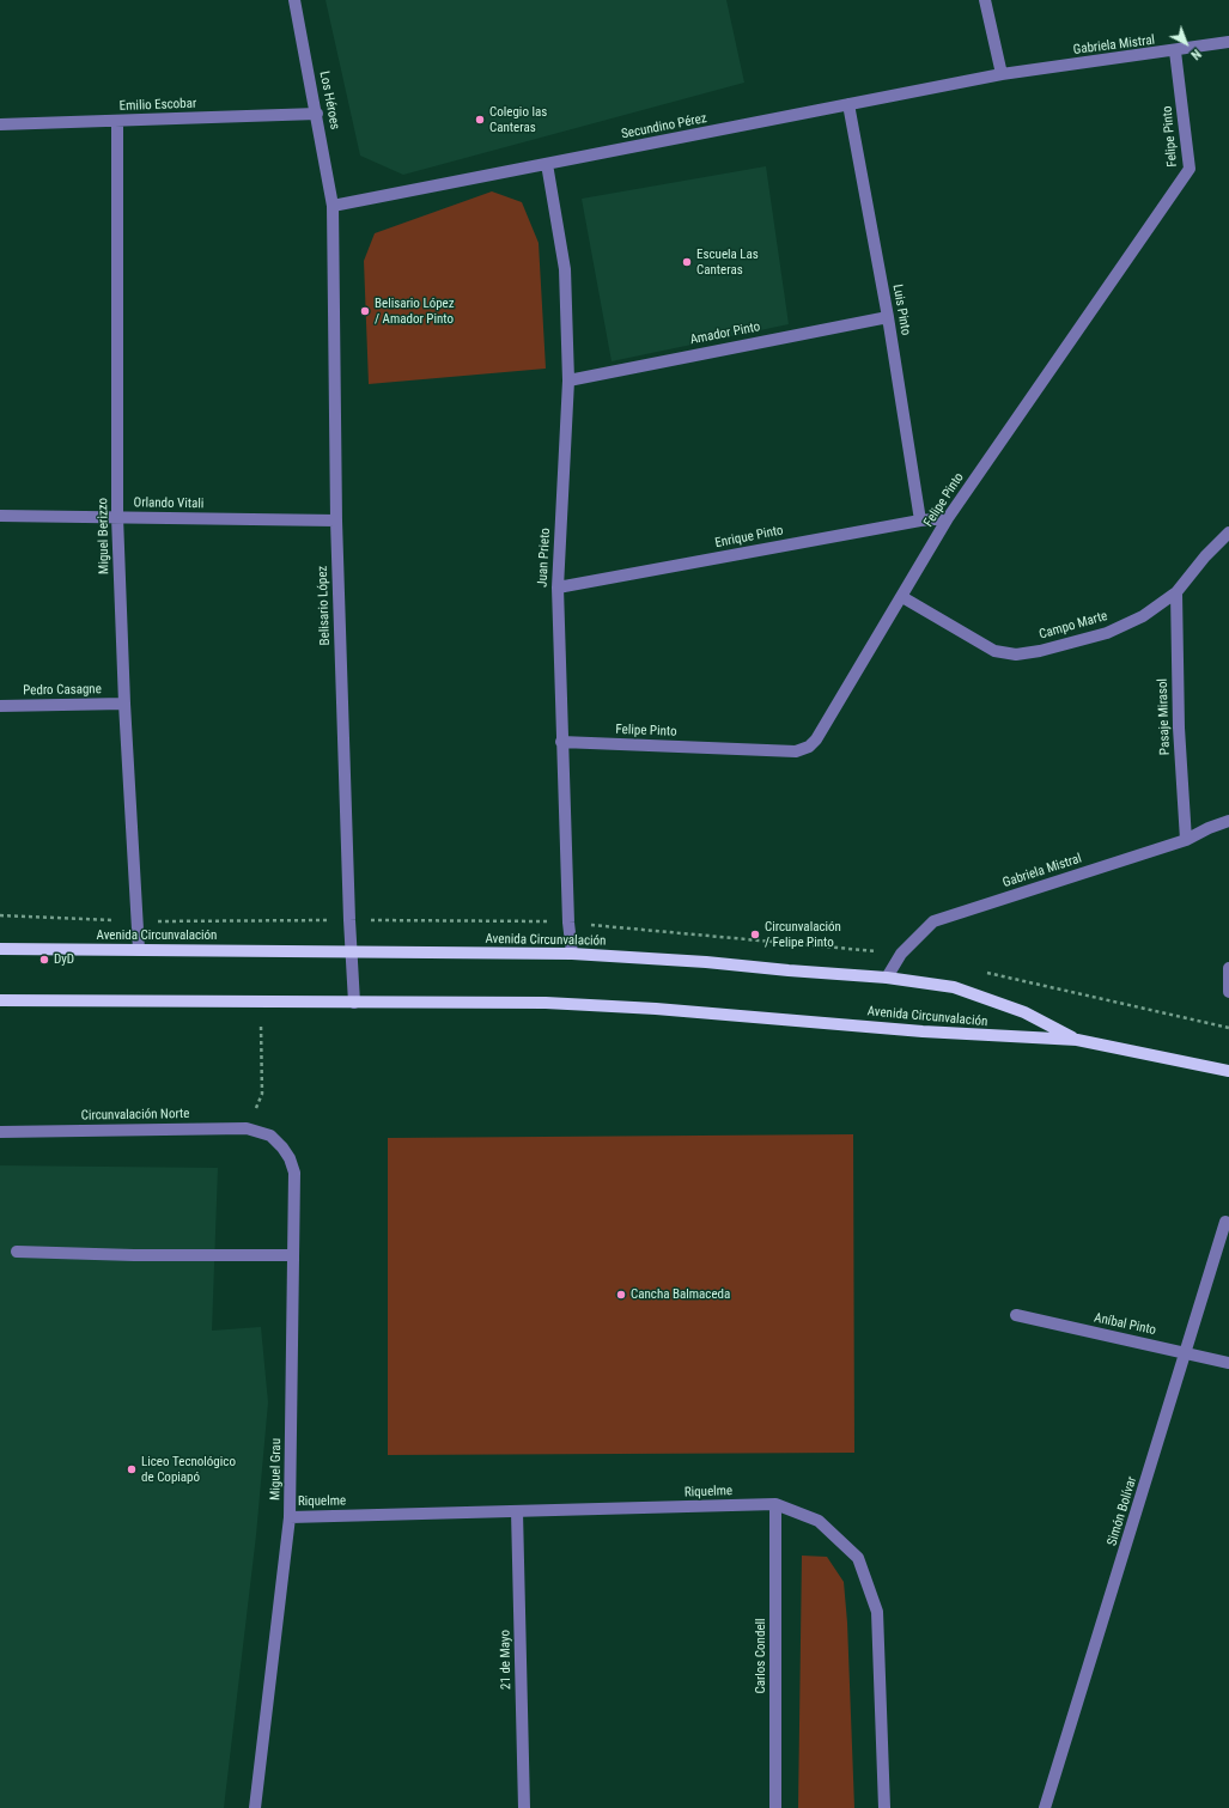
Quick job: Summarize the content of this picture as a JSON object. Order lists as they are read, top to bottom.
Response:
{
  "streets": {
    "main road": ["Avenida Circunvalación"],
    "street": [
      "Gabriela Mistral",
      "Los Héroes",
      "Emilio Escobar",
      "Secundino Pérez",
      "Felipe Pinto",
      "Luis Pinto",
      "Amador Pinto",
      "Orlando Vitali",
      "Miguel Berizzo",
      "Enrique Pinto",
      "Juan Prieto",
      "Belisario López",
      "Campo Marte",
      "Pedro Casagne",
      "Pasaje Mirasol",
      "Circunvalación Norte",
      "Aníbal Pinto",
      "Miguel Grau",
      "Riquelme",
      "Simón Bolívar",
      "Carlos Condell",
      "21 de Mayo"
    ]
  },
  "crossings": [
    ["Gabriela Mistral", "Secundino Pérez"],
    ["Gabriela Mistral", "Felipe Pinto"],
    ["Gabriela Mistral", "Pasaje Mirasol"],
    ["Gabriela Mistral", "Avenida Circunvalación"],
    ["Los Héroes", "Emilio Escobar"],
    ["Los Héroes", "Secundino Pérez"],
    ["Los Héroes", "Belisario López"],
    ["Emilio Escobar", "Miguel Berizzo"],
    ["Secundino Pérez", "Luis Pinto"],
    ["Secundino Pérez", "Juan Prieto"],
    ["Secundino Pérez", "Belisario López"],
    ["Felipe Pinto", "Enrique Pinto"],
    ["Felipe Pinto", "Juan Prieto"],
    ["Felipe Pinto", "Campo Marte"],
    ["Luis Pinto", "Amador Pinto"],
    ["Luis Pinto", "Enrique Pinto"],
    ["Amador Pinto", "Juan Prieto"],
    ["Orlando Vitali", "Miguel Berizzo"],
    ["Orlando Vitali", "Belisario López"],
    ["Miguel Berizzo", "Pedro Casagne"],
    ["Miguel Berizzo", "Avenida Circunvalación"],
    ["Enrique Pinto", "Juan Prieto"],
    ["Juan Prieto", "Avenida Circunvalación"],
    ["Belisario López", "Avenida Circunvalación"],
    ["Campo Marte", "Pasaje Mirasol"],
    ["Circunvalación Norte", "Miguel Grau"],
    ["Aníbal Pinto", "Simón Bolívar"],
    ["Miguel Grau", "Riquelme"],
    ["Riquelme", "Carlos Condell"],
    ["Riquelme", "21 de Mayo"]
  ],
  "places": [
    "Colegio las Canteras",
    "Escuela Las Canteras",
    "Belisario López / Amador Pinto",
    "Circunvalación / Felipe Pinto",
    "DyD",
    "Cancha Balmaceda",
    "Liceo Tecnológico de Copiapó"
  ],
  "north": "bottom right"
}
